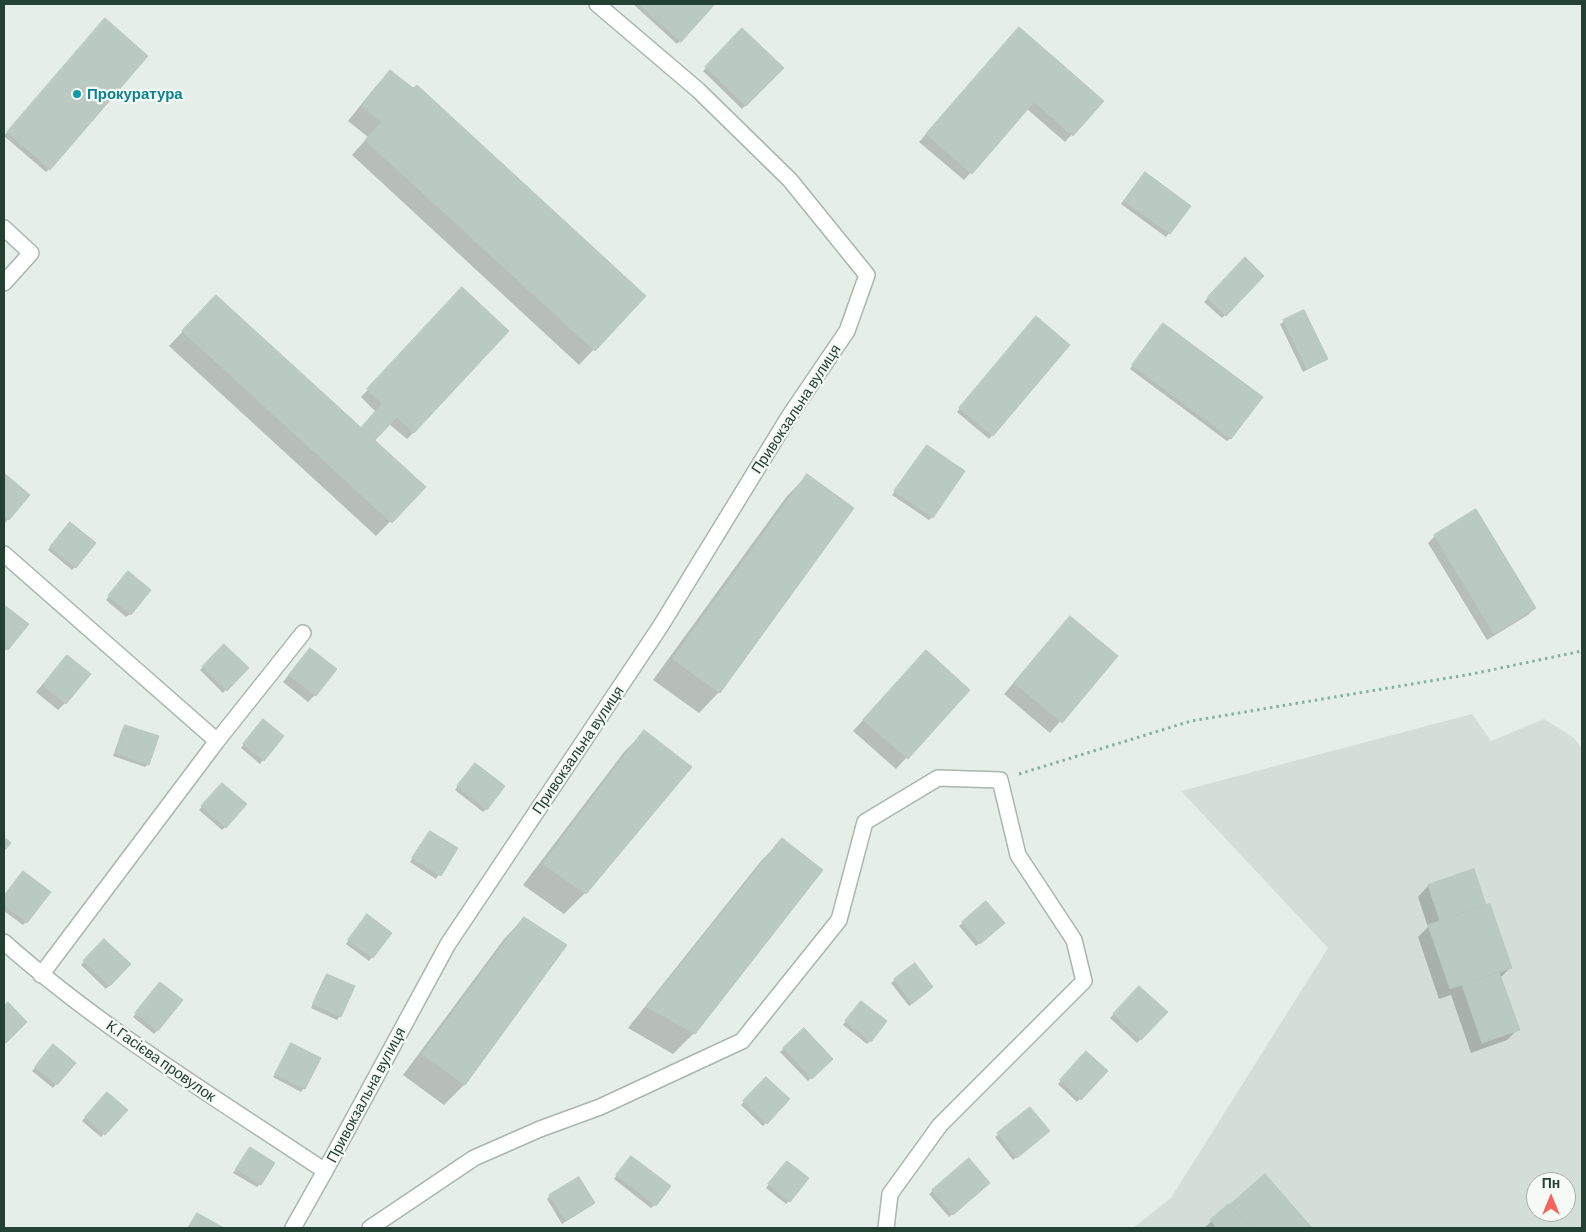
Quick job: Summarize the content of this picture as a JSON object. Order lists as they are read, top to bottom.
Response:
{
  "streets": {
    "street": ["Привокзальна вулиця", "К.Гасієва провулок"]
  },
  "crossings": [
    ["Привокзальна вулиця", "К.Гасієва провулок"]
  ],
  "places": ["Прокуратура"],
  "north": "top"
}
